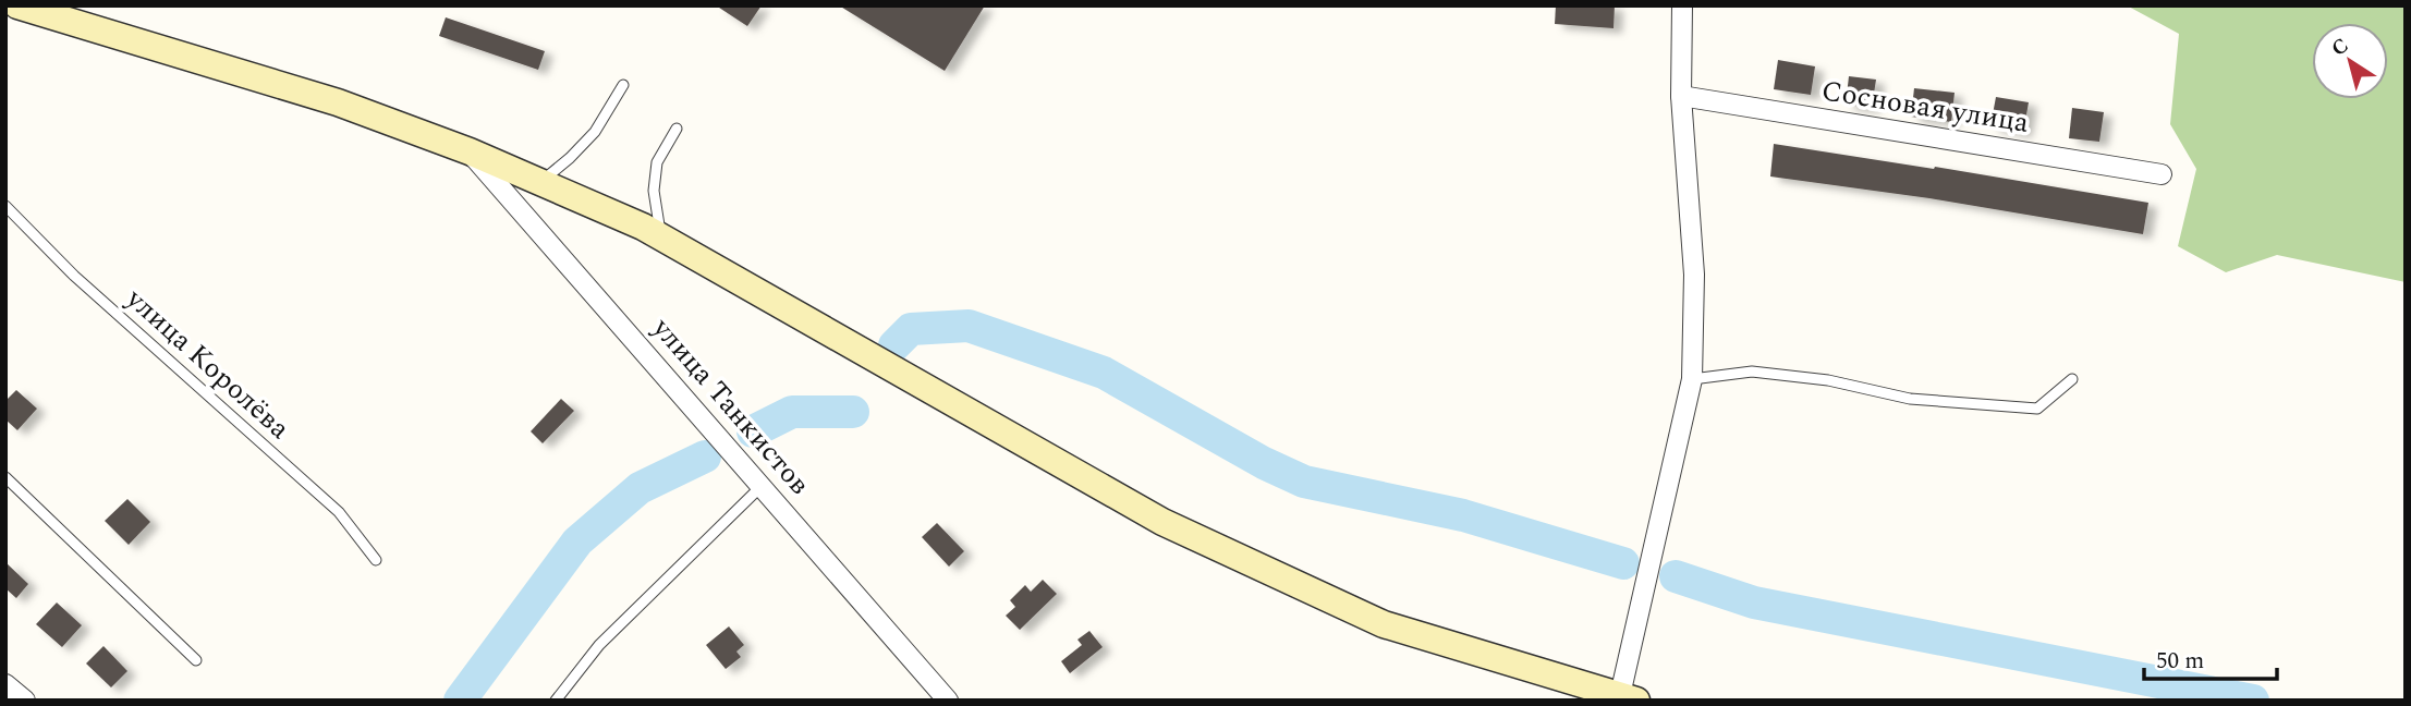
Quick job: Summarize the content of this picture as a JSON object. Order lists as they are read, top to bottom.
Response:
{
  "streets": {
    "street": ["Сосновая улица", "улица Танкистов"],
    "lane": ["улица Королёва"]
  },
  "scale_bar": "50 m",
  "north": "top left"
}
